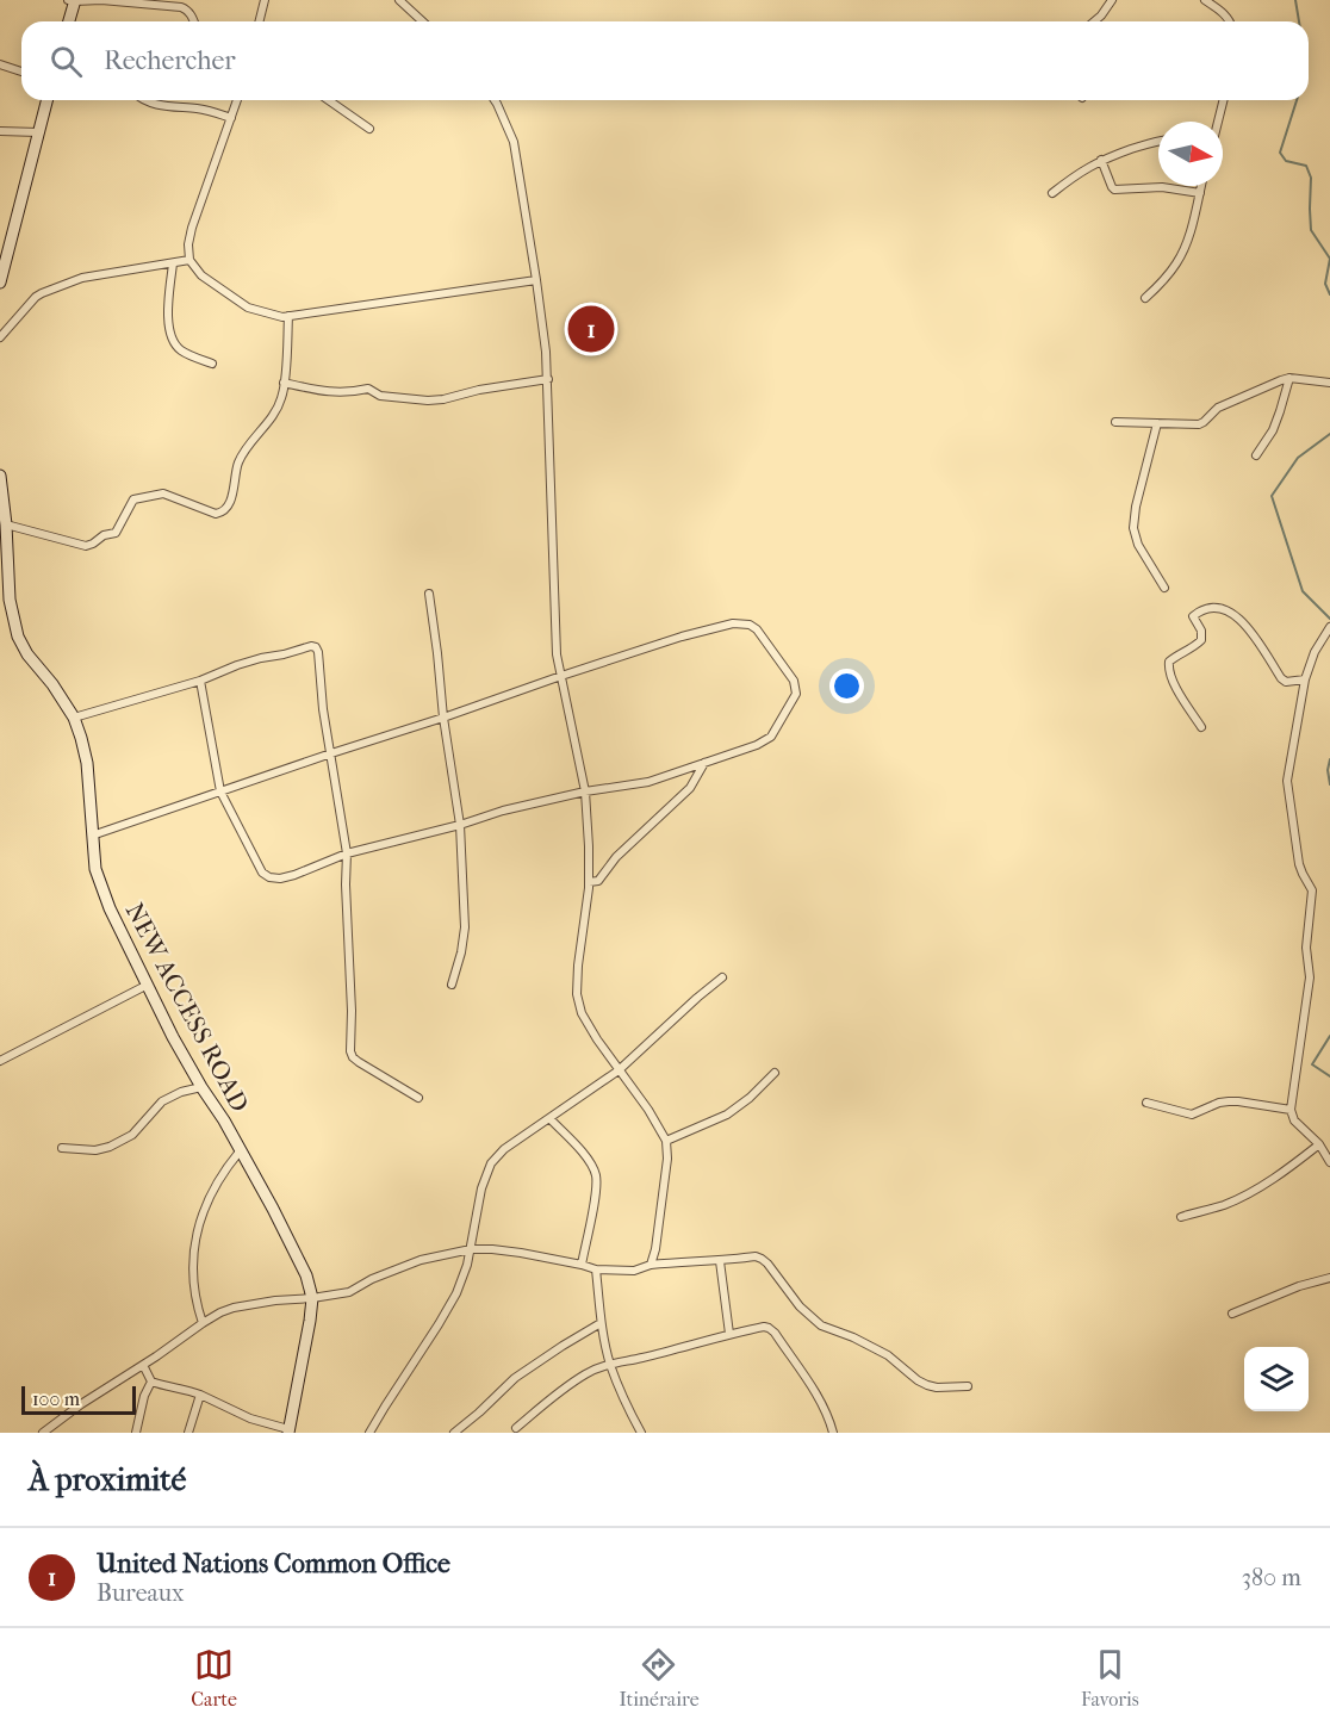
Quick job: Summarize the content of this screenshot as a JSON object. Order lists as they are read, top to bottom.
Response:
{
  "streets": {
    "main road": ["NEW ACCESS ROAD"]
  },
  "scale_bar": "100 m",
  "north": "right",
  "page": {
    "search": "Rechercher",
    "pins": "1",
    "scale": "100 m",
    "heading": "À proximité",
    "list": [
      {
        "mark": "1",
        "name": "United Nations Common Office",
        "note": "Bureaux",
        "value": "380 m"
      }
    ],
    "nav": ["Carte", "Itinéraire", "Favoris"]
  }
}
